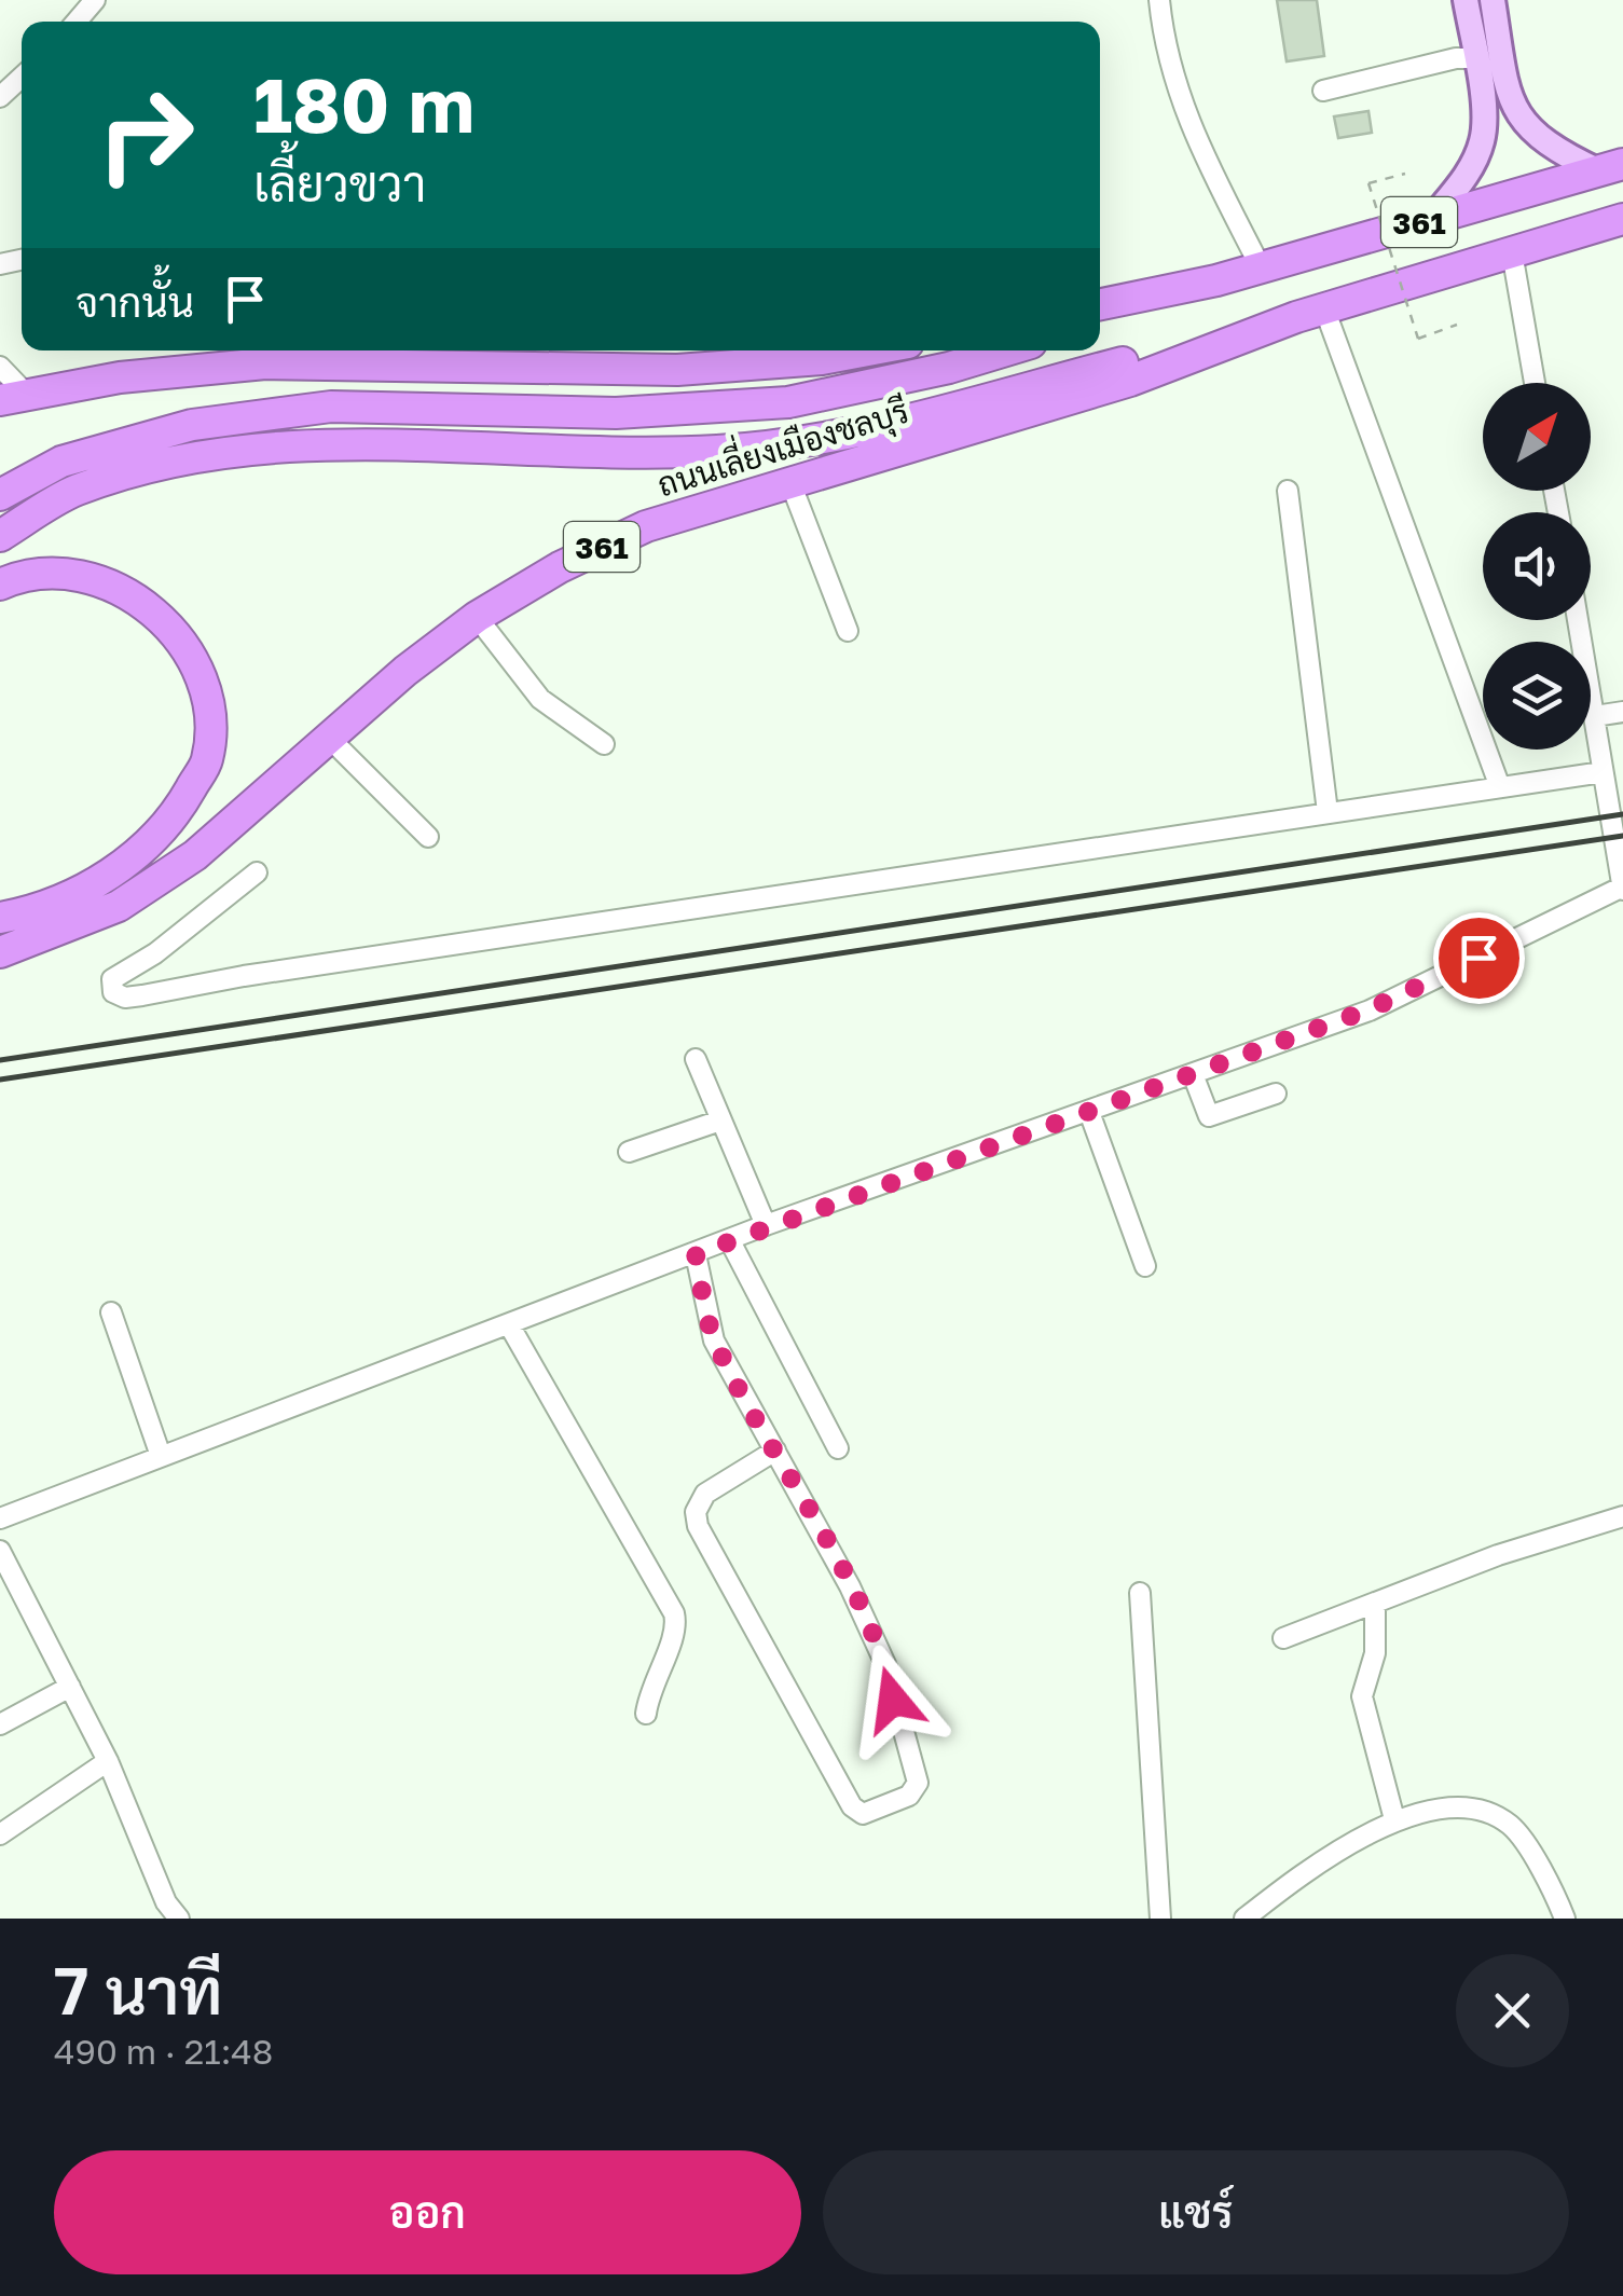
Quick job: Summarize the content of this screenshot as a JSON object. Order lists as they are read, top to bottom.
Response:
{
  "streets": {
    "highway": ["361", "ถนนเลี่ยงเมืองชลบุรี"]
  },
  "north": "top right",
  "page": {
    "turn": ["180 m", "เลี้ยวขวา"],
    "then": "จากนั้น",
    "heading": ["7 นาที", "490 m · 21:48"],
    "buttons": ["ออก", "แชร์"]
  }
}
